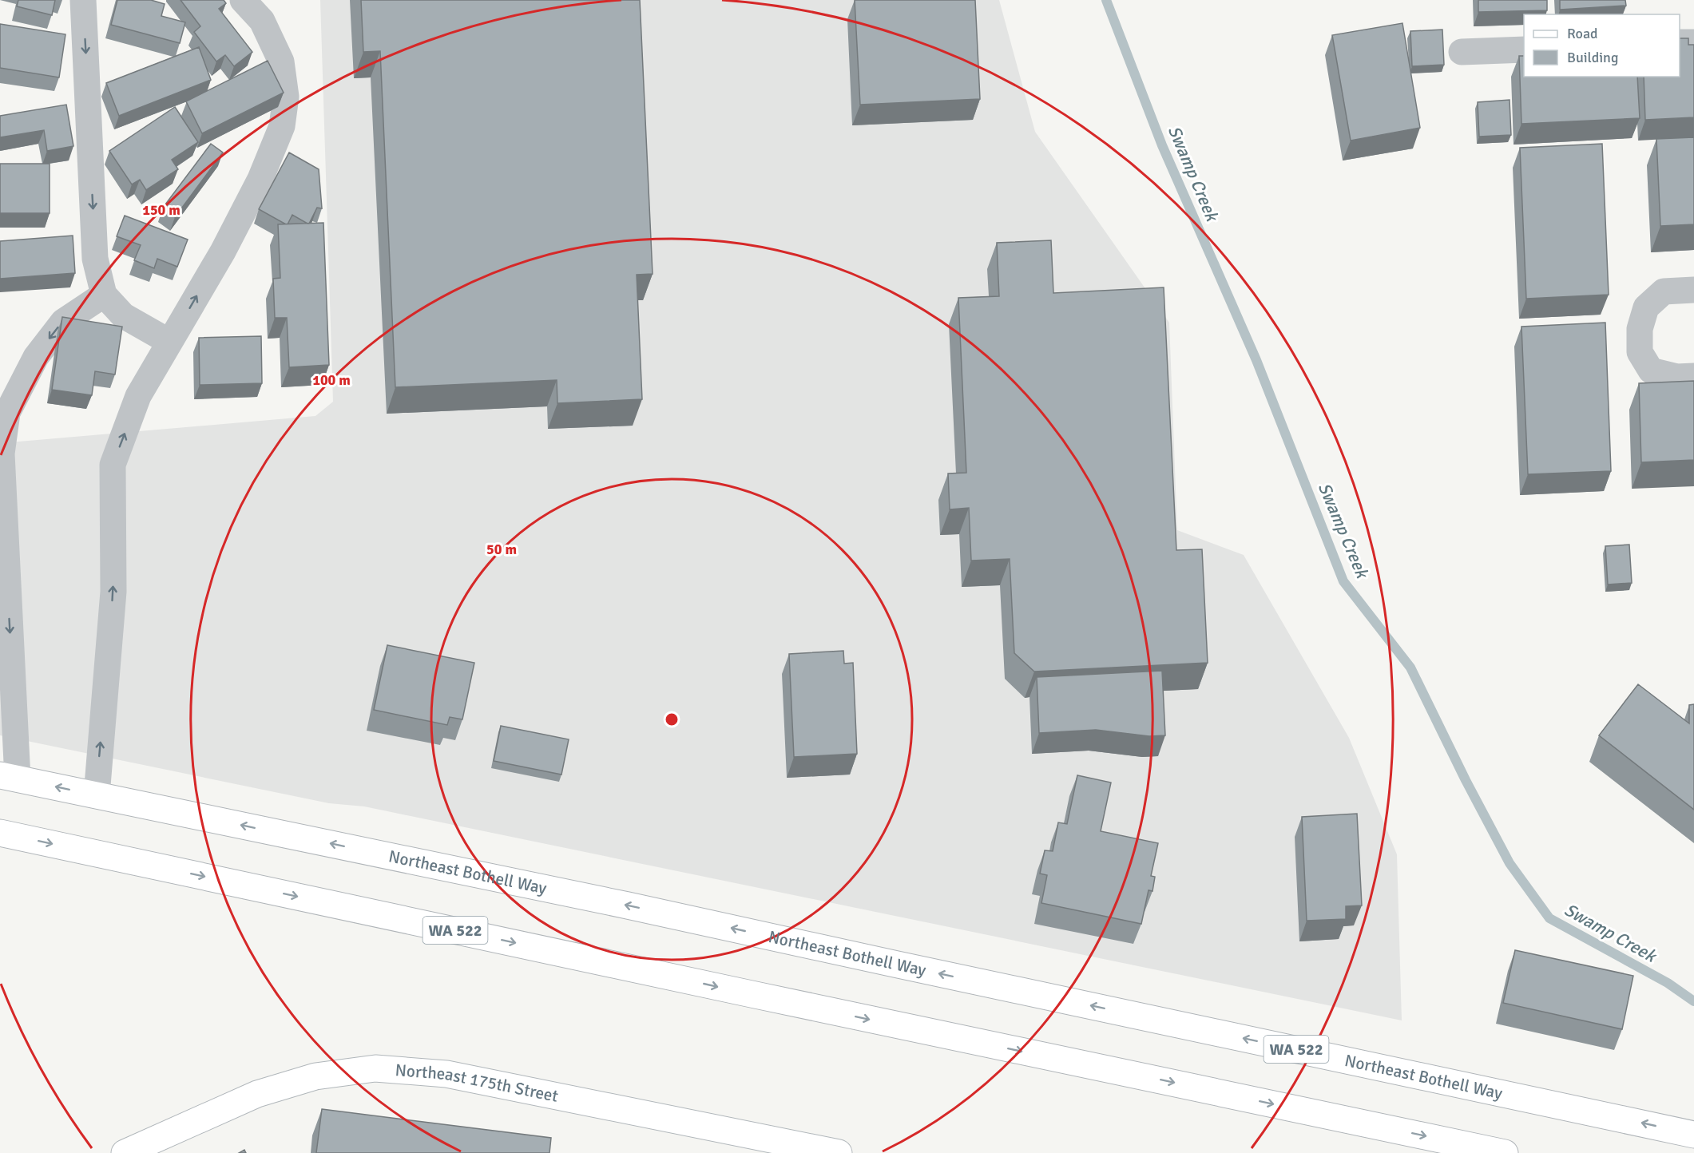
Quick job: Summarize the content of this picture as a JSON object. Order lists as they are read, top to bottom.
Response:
{
  "streets": {
    "main road": ["Northeast Bothell Way", "WA 522", "Northeast 175th Street"]
  },
  "water": ["Swamp Creek"],
  "legend": ["Road", "Building"],
  "rings": ["150 m", "100 m", "50 m"]
}
